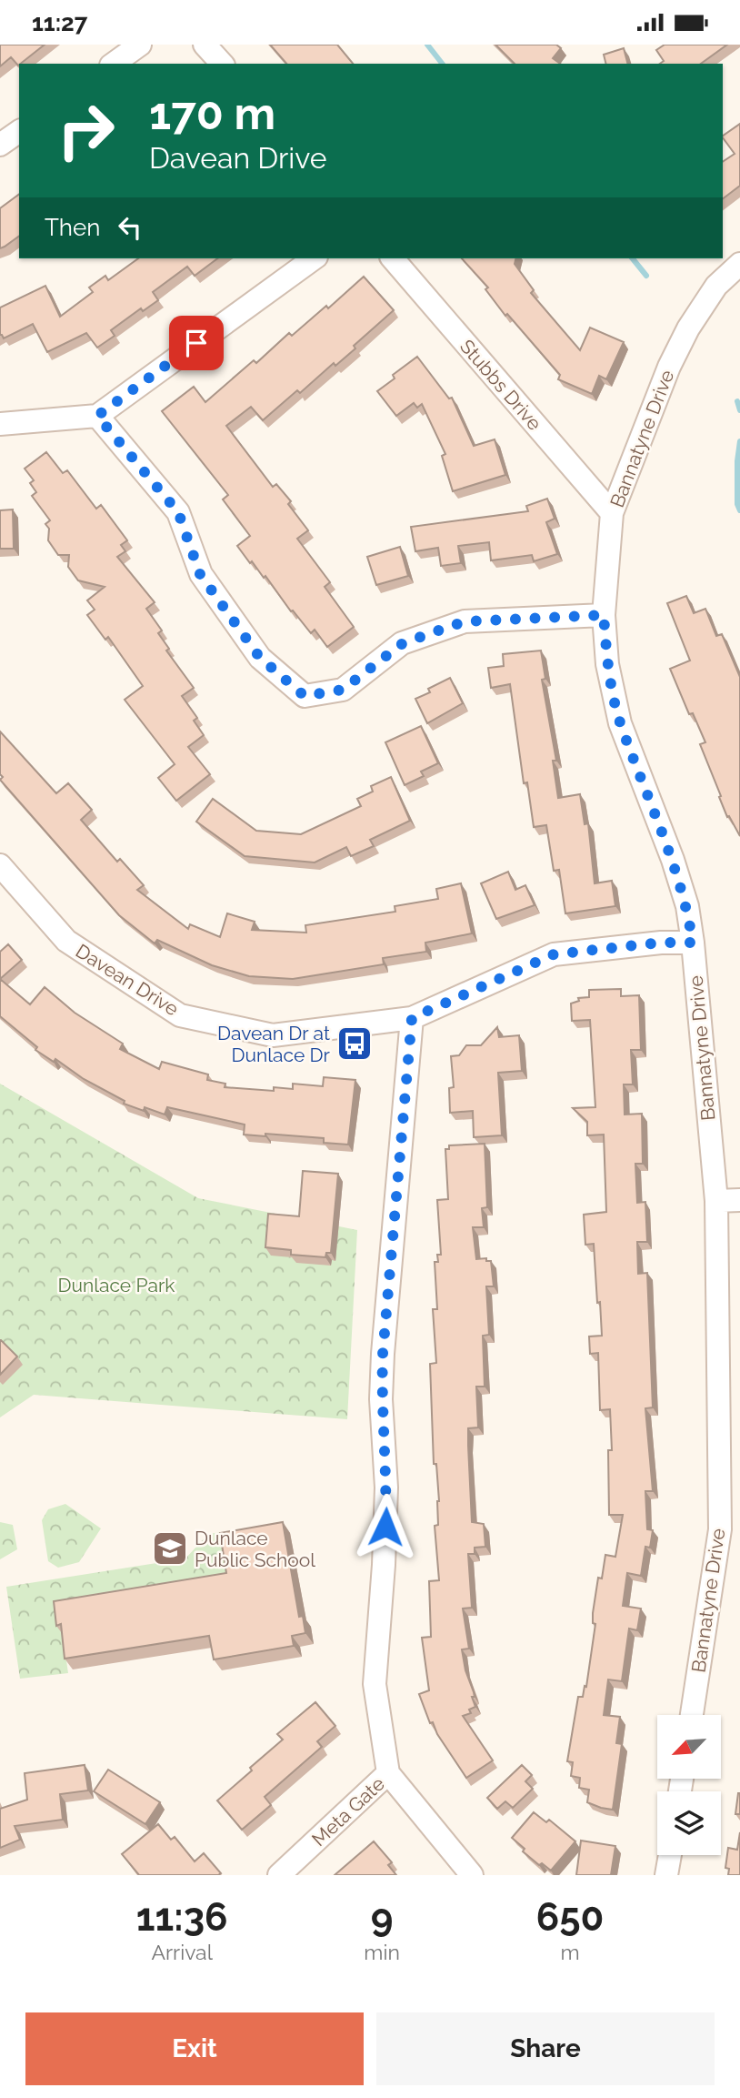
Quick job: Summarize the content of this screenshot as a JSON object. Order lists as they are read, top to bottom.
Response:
{
  "streets": {
    "street": [
      "Stubbs Drive",
      "Bannatyne Drive",
      "Davean Drive",
      "Meta Gate"
    ]
  },
  "crossings": [
    ["Stubbs Drive", "Bannatyne Drive"],
    ["Bannatyne Drive", "Davean Drive"]
  ],
  "parks": ["Dunlace Park"],
  "places": {
    "bus stop": ["Davean Dr at Dunlace Dr"],
    "school or university": ["Dunlace Public School"]
  },
  "north": "bottom left",
  "page": {
    "status": "11:27",
    "turn": ["170 m", "Davean Drive"],
    "then": "Then",
    "eta": [
      "11:36",
      "Arrival",
      "9",
      "min",
      "650",
      "m"
    ],
    "buttons": ["Exit", "Share"]
  }
}
